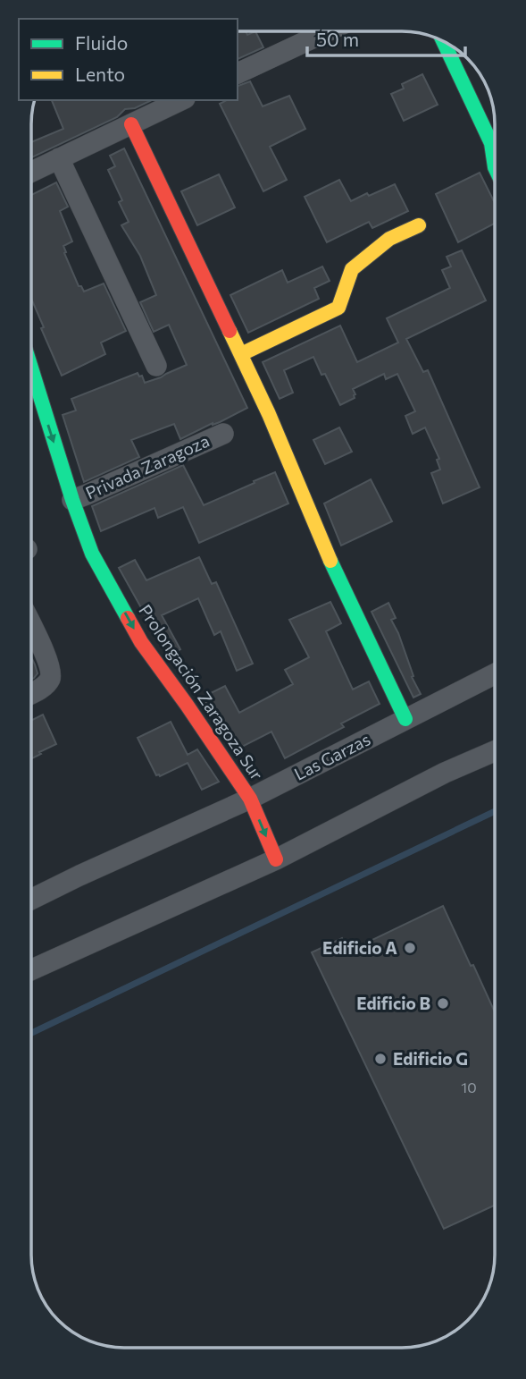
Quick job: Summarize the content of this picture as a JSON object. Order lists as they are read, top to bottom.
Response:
{
  "streets": {
    "street": ["Privada Zaragoza", "Prolongación Zaragoza Sur", "Las Garzas"]
  },
  "crossings": [
    ["Privada Zaragoza", "Prolongación Zaragoza Sur"],
    ["Prolongación Zaragoza Sur", "Las Garzas"]
  ],
  "one_way": ["Prolongación Zaragoza Sur"],
  "places": ["Edificio A", "Edificio B", "Edificio G"],
  "house_numbers": ["10"],
  "legend": ["Fluido", "Lento"],
  "scale_bar": "50 m"
}
